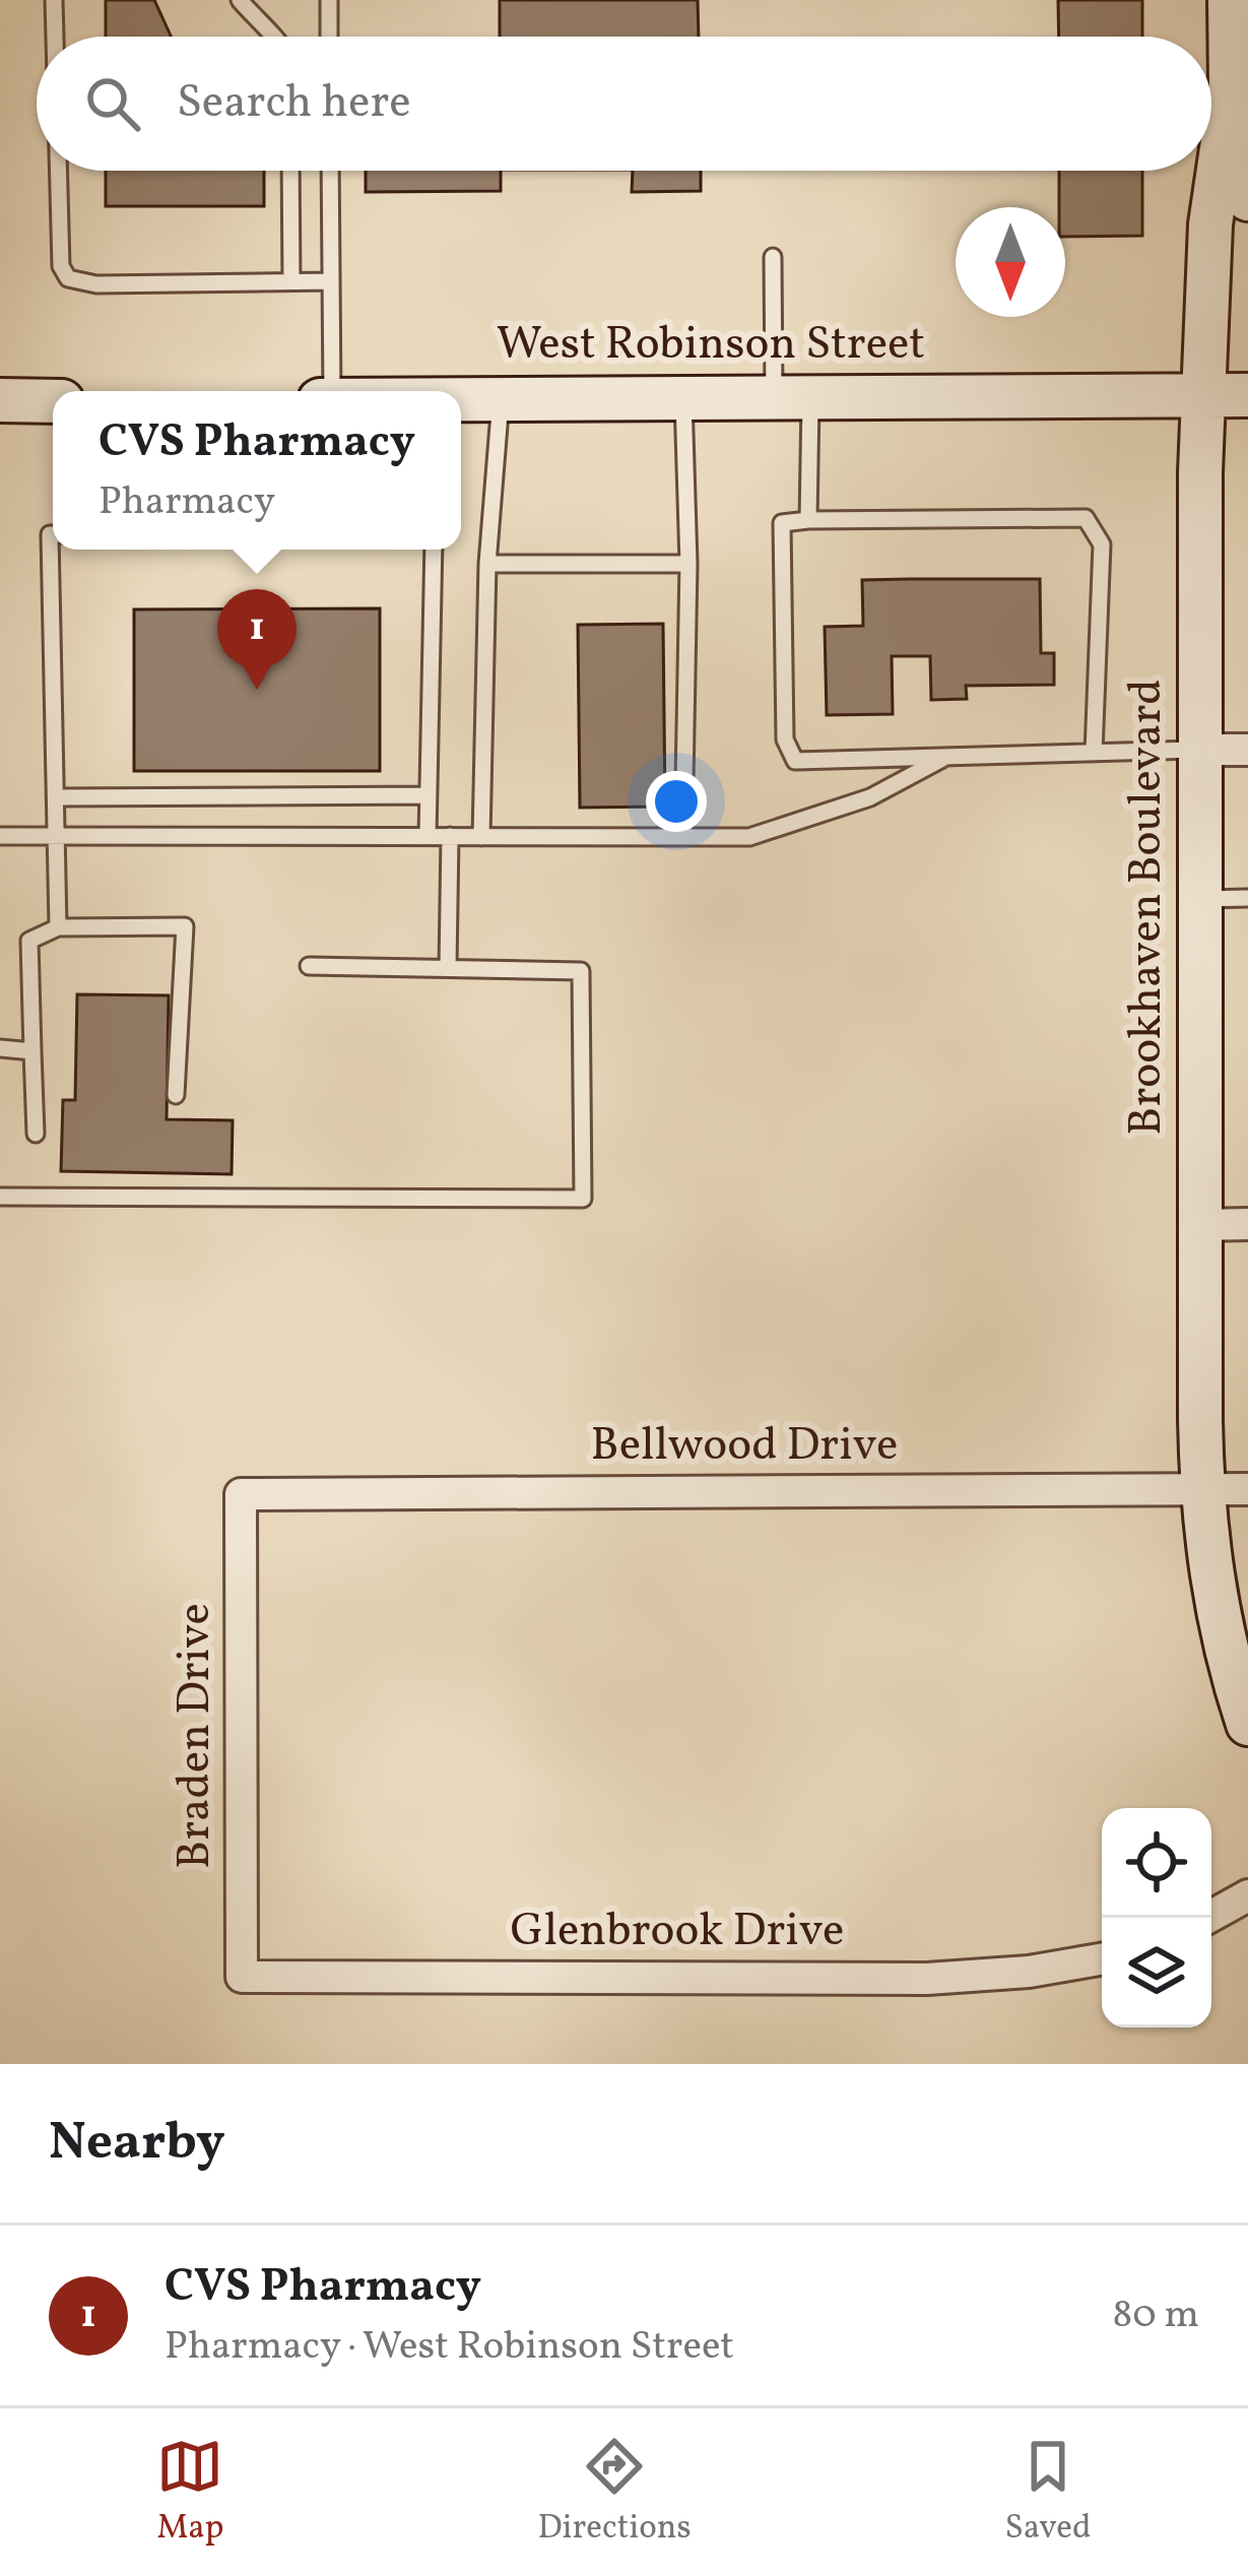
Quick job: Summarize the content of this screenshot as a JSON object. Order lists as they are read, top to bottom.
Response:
{
  "streets": {
    "street": [
      "West Robinson Street",
      "Brookhaven Boulevard",
      "Bellwood Drive",
      "Braden Drive",
      "Glenbrook Drive"
    ]
  },
  "crossings": [
    ["West Robinson Street", "Brookhaven Boulevard"],
    ["Brookhaven Boulevard", "Bellwood Drive"],
    ["Bellwood Drive", "Braden Drive"],
    ["Braden Drive", "Glenbrook Drive"]
  ],
  "north": "bottom",
  "page": {
    "search": "Search here",
    "popup": ["CVS Pharmacy", "Pharmacy"],
    "pins": "1",
    "heading": "Nearby",
    "list": [
      {
        "mark": "1",
        "name": "CVS Pharmacy",
        "note": "Pharmacy · West Robinson Street",
        "value": "80 m"
      }
    ],
    "nav": ["Map", "Directions", "Saved"]
  }
}
